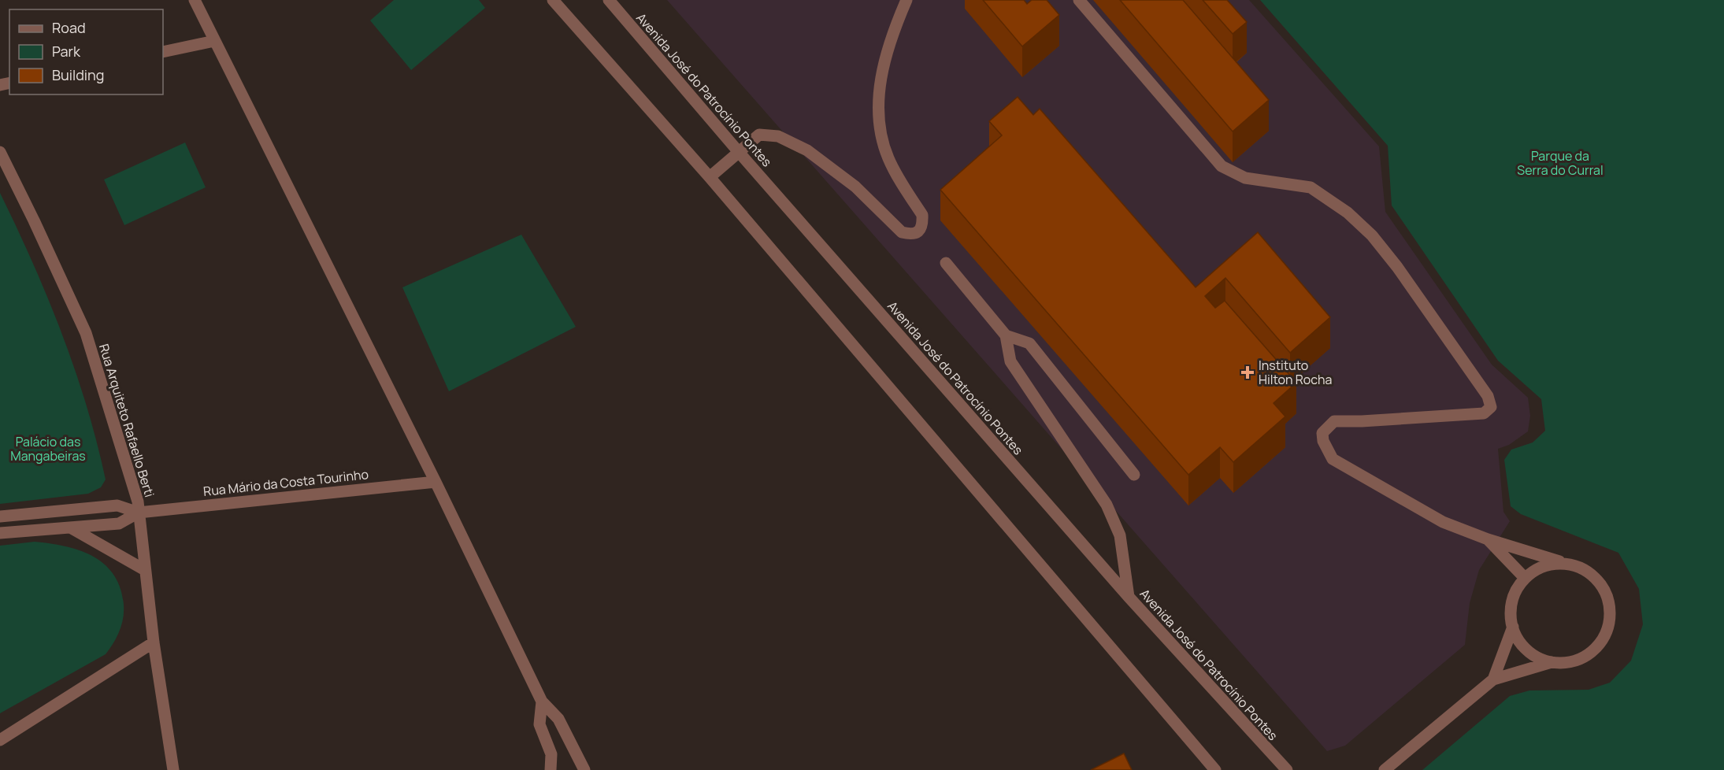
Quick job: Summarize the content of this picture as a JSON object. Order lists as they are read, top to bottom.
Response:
{
  "streets": {
    "street": ["Avenida José do Patrocínio Pontes", "Rua Arquiteto Rafaello Berti", "Rua Mário da Costa Tourinho"]
  },
  "crossings": [
    ["Rua Arquiteto Rafaello Berti", "Rua Mário da Costa Tourinho"]
  ],
  "parks": ["Parque da Serra do Curral", "Palácio das Mangabeiras"],
  "places": {
    "health": ["Instituto Hilton Rocha"]
  },
  "legend": ["Road", "Park", "Building"]
}
